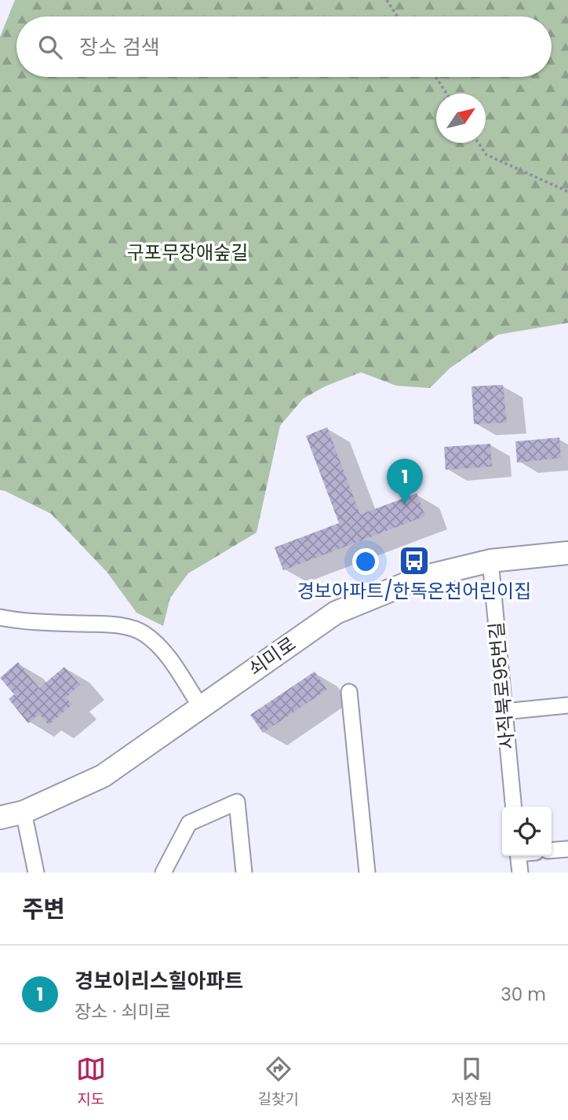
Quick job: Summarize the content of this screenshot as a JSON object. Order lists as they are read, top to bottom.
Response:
{
  "streets": {
    "main road": ["쇠미로"],
    "street": ["사직북로95번길"]
  },
  "crossings": [
    ["쇠미로", "사직북로95번길"]
  ],
  "parks": ["구포무장애숲길"],
  "places": {
    "bus stop": ["경보아파트/한독온천어린이집"]
  },
  "north": "top right",
  "page": {
    "search": "장소 검색",
    "pins": "1",
    "heading": "주변",
    "list": [
      {
        "mark": "1",
        "name": "경보이리스힐아파트",
        "note": "장소 · 쇠미로",
        "value": "30 m"
      }
    ],
    "nav": ["지도", "길찾기", "저장됨"]
  }
}
